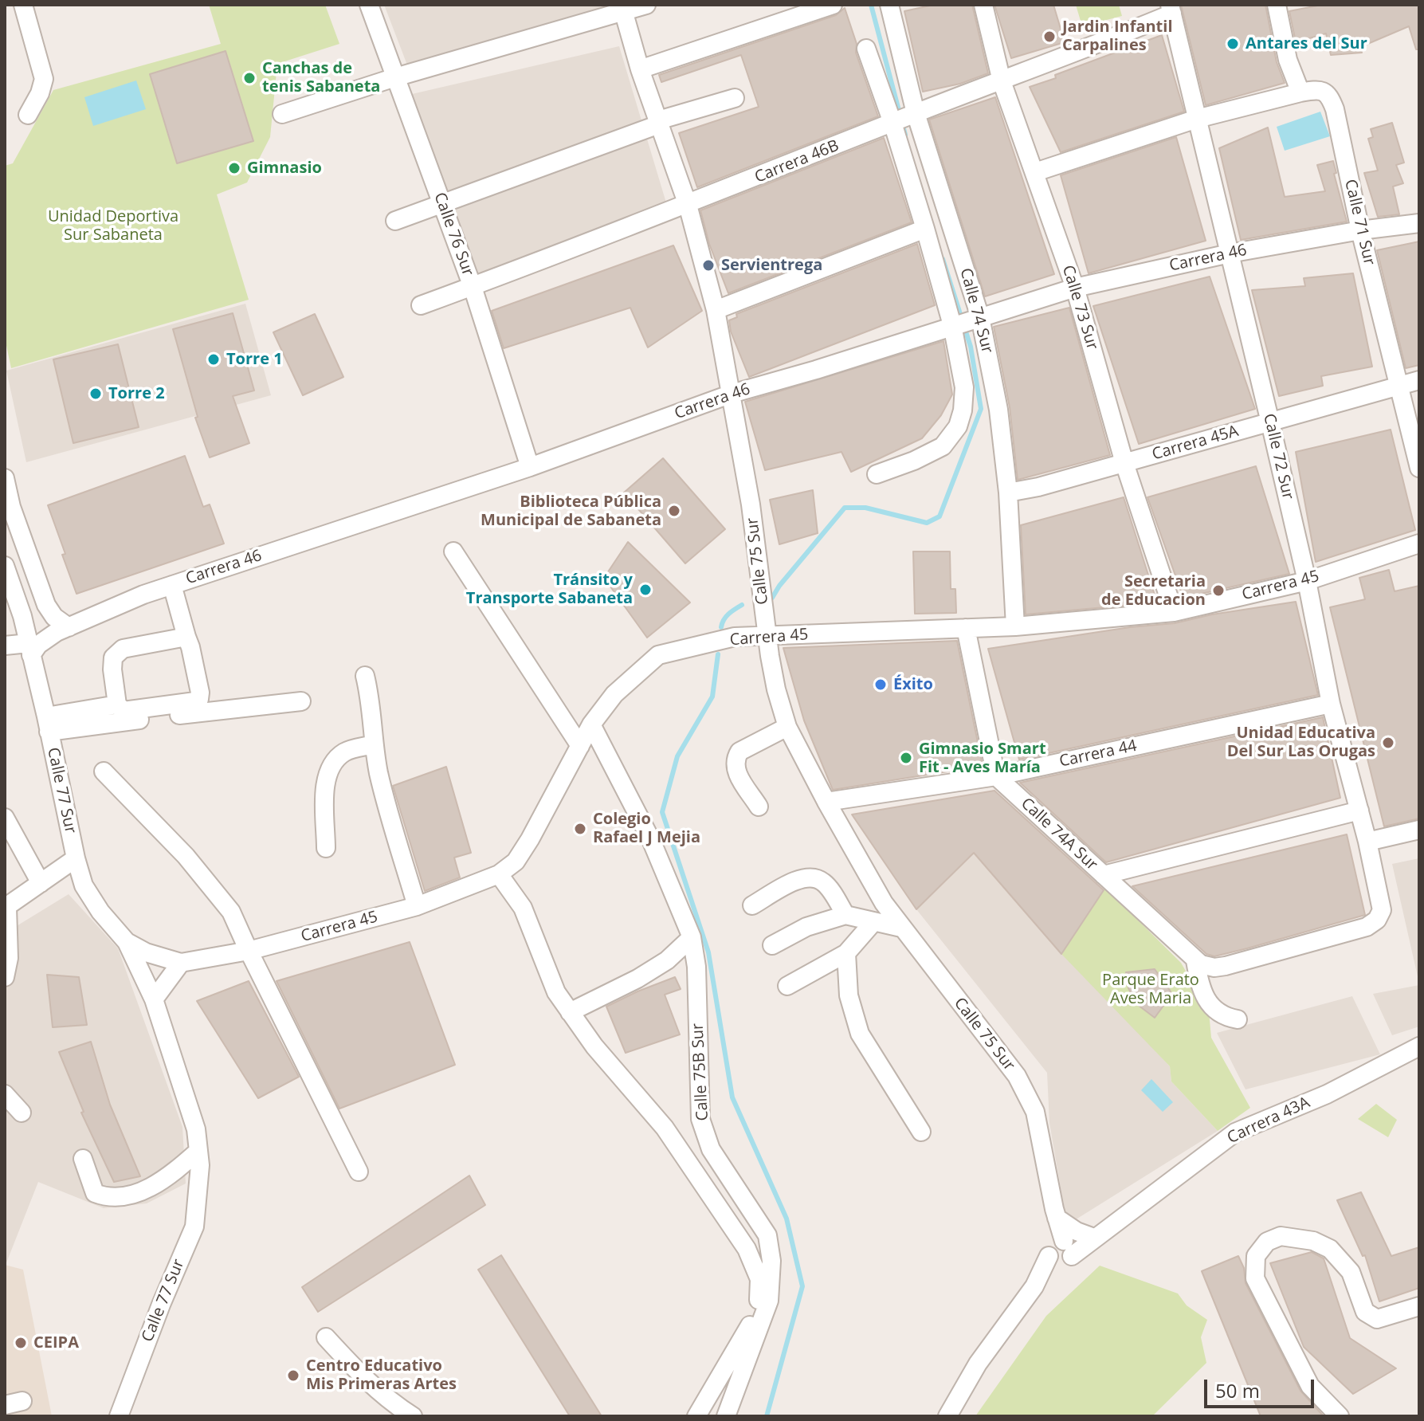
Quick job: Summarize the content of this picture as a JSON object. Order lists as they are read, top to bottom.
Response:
{
  "streets": {
    "street": [
      "Carrera 46B",
      "Calle 71 Sur",
      "Calle 76 Sur",
      "Carrera 46",
      "Calle 73 Sur",
      "Calle 74 Sur",
      "Carrera 45A",
      "Calle 72 Sur",
      "Calle 75 Sur",
      "Carrera 45",
      "Carrera 44",
      "Calle 77 Sur",
      "Calle 74A Sur",
      "Calle 75B Sur",
      "Carrera 43A"
    ]
  },
  "crossings": [
    ["Carrera 46B", "Calle 76 Sur"],
    ["Carrera 46B", "Calle 73 Sur"],
    ["Carrera 46B", "Calle 74 Sur"],
    ["Carrera 46B", "Calle 72 Sur"],
    ["Carrera 46B", "Calle 75 Sur"],
    ["Calle 71 Sur", "Carrera 46"],
    ["Calle 71 Sur", "Carrera 45A"],
    ["Calle 76 Sur", "Carrera 46"],
    ["Carrera 46", "Calle 73 Sur"],
    ["Carrera 46", "Calle 74 Sur"],
    ["Carrera 46", "Calle 72 Sur"],
    ["Carrera 46", "Calle 75 Sur"],
    ["Carrera 46", "Calle 77 Sur"],
    ["Calle 73 Sur", "Carrera 45A"],
    ["Calle 73 Sur", "Carrera 45"],
    ["Calle 74 Sur", "Carrera 45A"],
    ["Calle 74 Sur", "Carrera 45"],
    ["Carrera 45A", "Calle 72 Sur"],
    ["Calle 72 Sur", "Carrera 45"],
    ["Calle 72 Sur", "Carrera 44"],
    ["Calle 72 Sur", "Calle 74A Sur"],
    ["Calle 75 Sur", "Carrera 45"],
    ["Calle 75 Sur", "Carrera 44"],
    ["Calle 75 Sur", "Carrera 43A"],
    ["Carrera 45", "Calle 77 Sur"],
    ["Carrera 45", "Calle 75B Sur"],
    ["Carrera 44", "Calle 74A Sur"]
  ],
  "parks": ["Unidad Deportiva Sur Sabaneta", "Parque Erato Aves Maria"],
  "places": [
    "Jardin Infantil Carpalines",
    "Antares del Sur",
    "Canchas de tenis Sabaneta",
    "Gimnasio",
    "Servientrega",
    "Torre 1",
    "Torre 2",
    "Biblioteca Pública Municipal de Sabaneta",
    "Tránsito y Transporte Sabaneta",
    "Secretaria de Educacion",
    "Éxito",
    "Unidad Educativa Del Sur Las Orugas",
    "Gimnasio Smart Fit - Aves María",
    "Colegio Rafael J Mejia",
    "CEIPA",
    "Centro Educativo Mis Primeras Artes"
  ],
  "scale_bar": "50 m"
}
